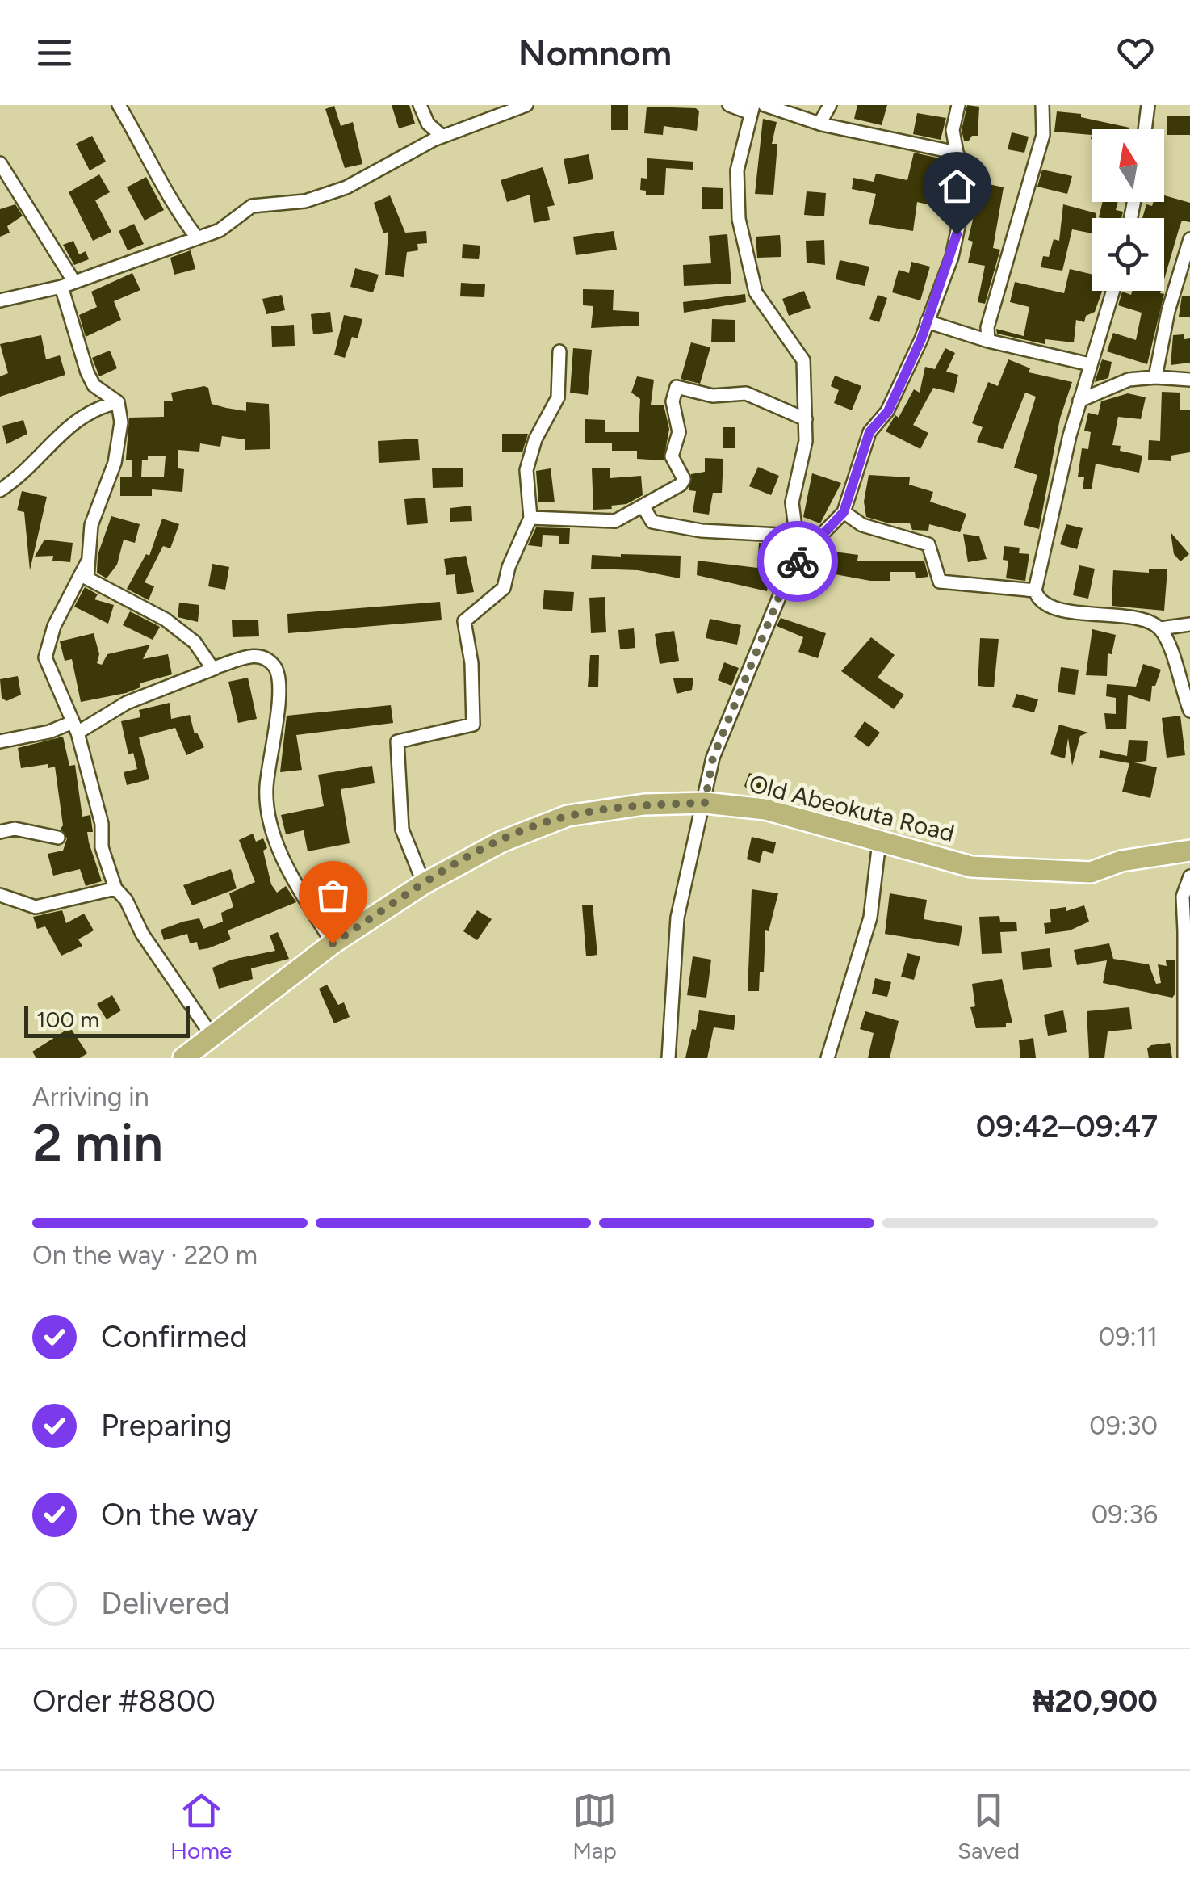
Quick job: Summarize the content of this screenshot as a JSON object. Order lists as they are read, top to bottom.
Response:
{
  "streets": {
    "highway": ["Old Abeokuta Road"]
  },
  "scale_bar": "100 m",
  "north": "top",
  "page": {
    "header": "Nomnom",
    "scale": "100 m",
    "heading": ["2 min", "Arriving in", "09:42–09:47"],
    "panel": ["Order #8800", "₦20,900"],
    "bar": "On the way · 220 m",
    "list": [
      ["Confirmed", "09:11"],
      ["Preparing", "09:30"],
      ["On the way", "09:36"],
      "Delivered"
    ],
    "tabs": ["Home", "Map", "Saved"]
  }
}
